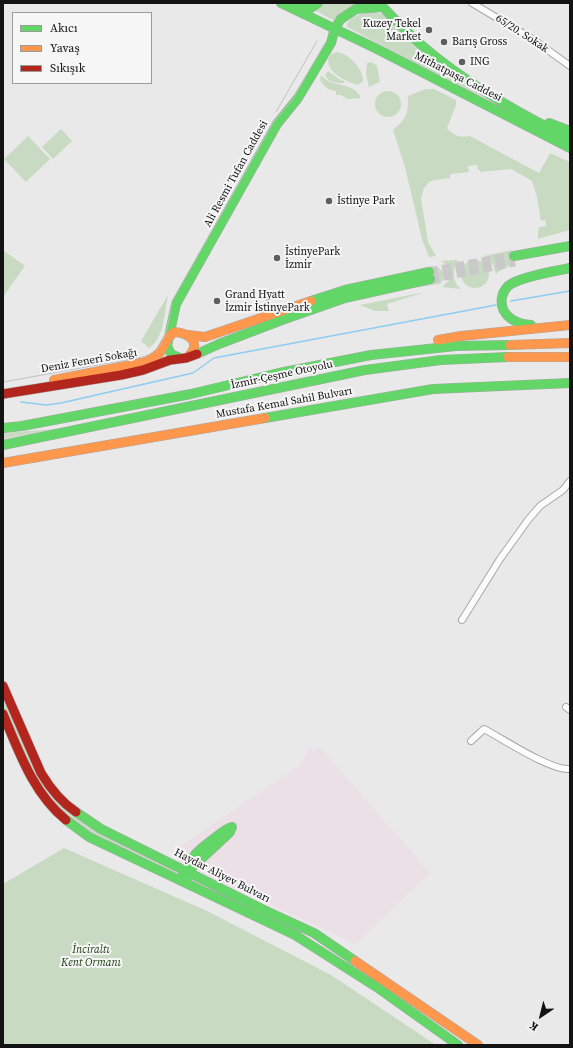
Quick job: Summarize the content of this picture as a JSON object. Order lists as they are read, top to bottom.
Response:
{
  "streets": {
    "main road": [
      "Mithatpaşa Caddesi",
      "Ali Resmi Tufan Caddesi",
      "Deniz Feneri Sokağı",
      "İzmir-Çeşme Otoyolu",
      "Mustafa Kemal Sahil Bulvarı",
      "Haydar Aliyev Bulvarı"
    ],
    "street": ["65/20. Sokak"]
  },
  "crossings": [
    ["Mithatpaşa Caddesi", "Ali Resmi Tufan Caddesi"],
    ["Ali Resmi Tufan Caddesi", "Deniz Feneri Sokağı"]
  ],
  "parks": ["İnciraltı Kent Ormanı"],
  "places": [
    "Kuzey Tekel Market",
    "Barış Gross",
    "ING",
    "İstinye Park",
    "İstinyePark İzmir",
    "Grand Hyatt İzmir İstinyePark"
  ],
  "legend": ["Akıcı", "Yavaş", "Sıkışık"],
  "north": "bottom left"
}
